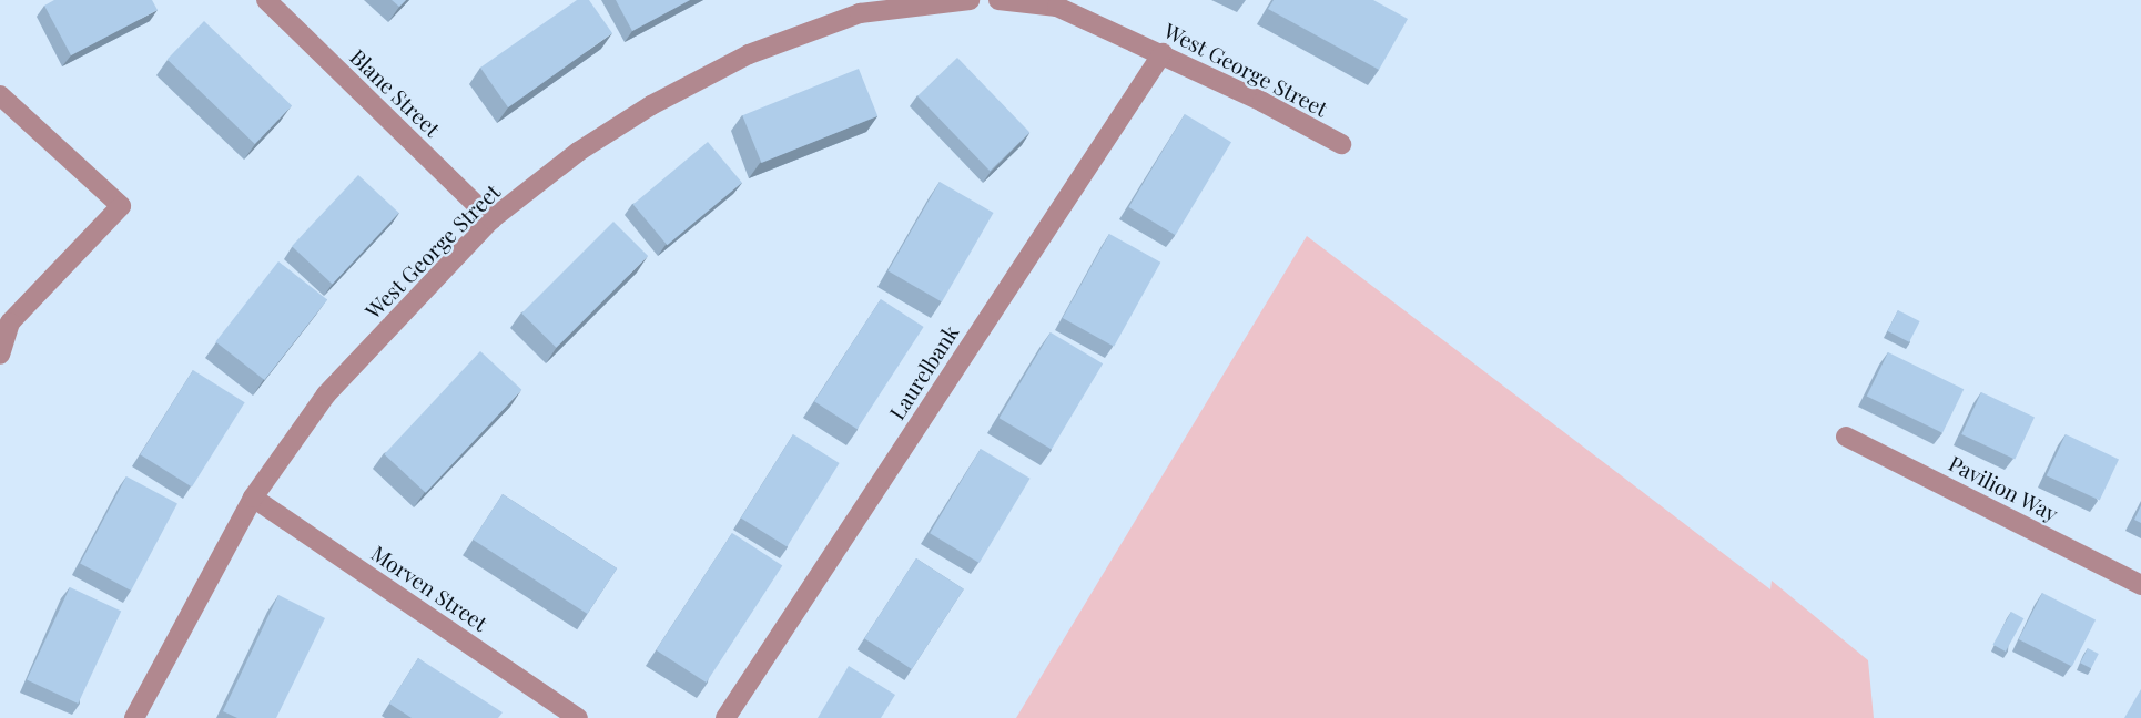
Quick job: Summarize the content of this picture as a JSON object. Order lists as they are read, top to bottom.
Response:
{
  "streets": {
    "street": [
      "West George Street",
      "Blane Street",
      "Laurelbank",
      "Pavilion Way",
      "Morven Street"
    ]
  },
  "crossings": [
    ["West George Street", "Blane Street"],
    ["West George Street", "Laurelbank"],
    ["West George Street", "Morven Street"]
  ]
}
